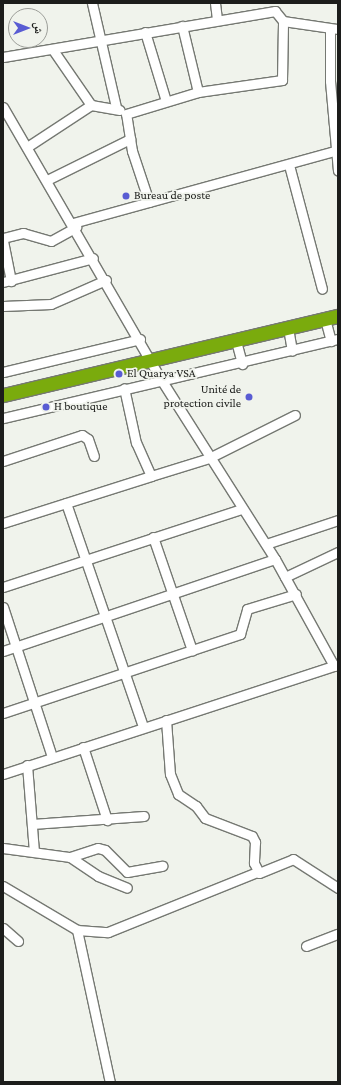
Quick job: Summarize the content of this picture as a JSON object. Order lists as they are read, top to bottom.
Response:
{
  "places": [
    "Bureau de poste",
    "El Quarya VSA",
    "Unité de protection civile",
    "H boutique"
  ],
  "north": "right"
}
